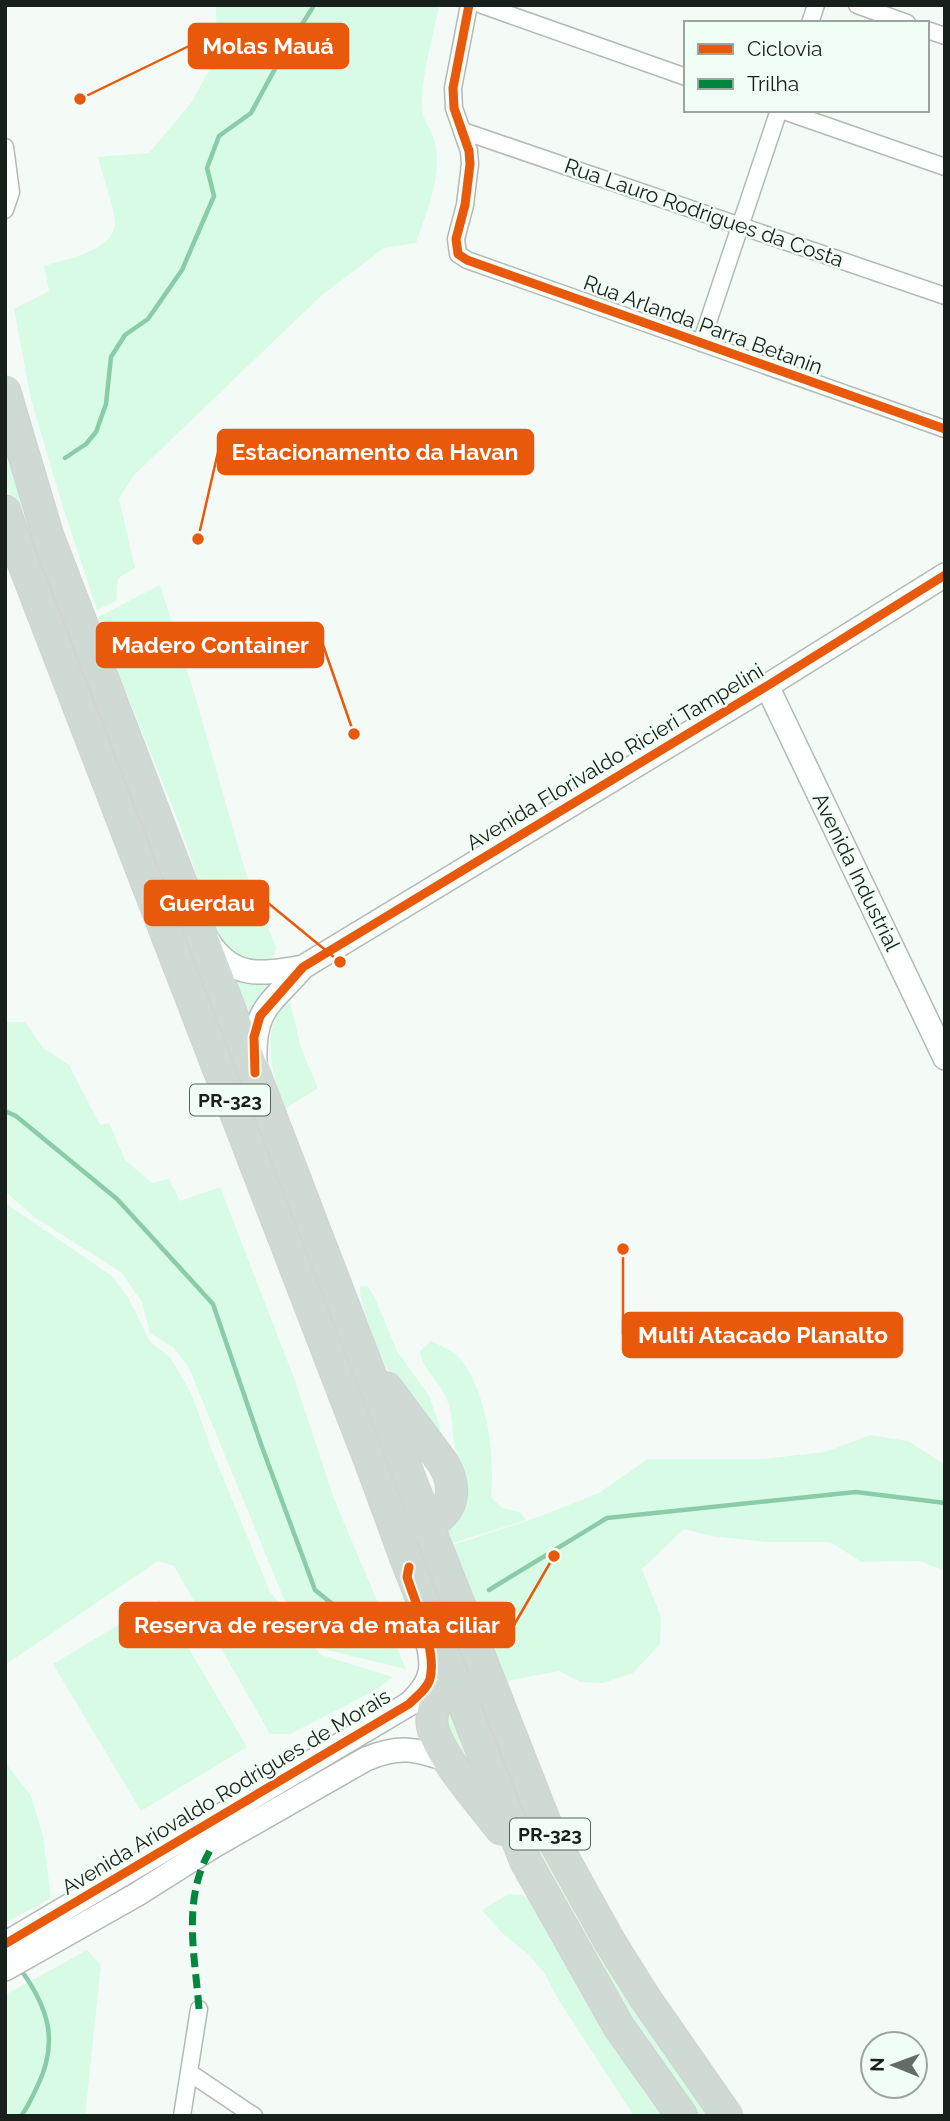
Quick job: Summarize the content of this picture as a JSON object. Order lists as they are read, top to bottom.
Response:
{
  "streets": {
    "highway": ["PR-323"],
    "street": [
      "Rua Lauro Rodrigues da Costa",
      "Rua Arlanda Parra Betanin",
      "Avenida Florivaldo Ricieri Tampelini",
      "Avenida Industrial",
      "Avenida Ariovaldo Rodrigues de Morais"
    ]
  },
  "crossings": [
    ["Rua Lauro Rodrigues da Costa", "Rua Arlanda Parra Betanin"],
    ["Avenida Florivaldo Ricieri Tampelini", "Avenida Industrial"],
    ["Avenida Florivaldo Ricieri Tampelini", "PR-323"],
    ["PR-323", "Avenida Ariovaldo Rodrigues de Morais"]
  ],
  "places": [
    "Molas Mauá",
    "Estacionamento da Havan",
    "Madero Container",
    "Guerdau",
    "Multi Atacado Planalto",
    "Reserva de reserva de mata ciliar"
  ],
  "legend": ["Ciclovia", "Trilha"],
  "north": "left"
}
